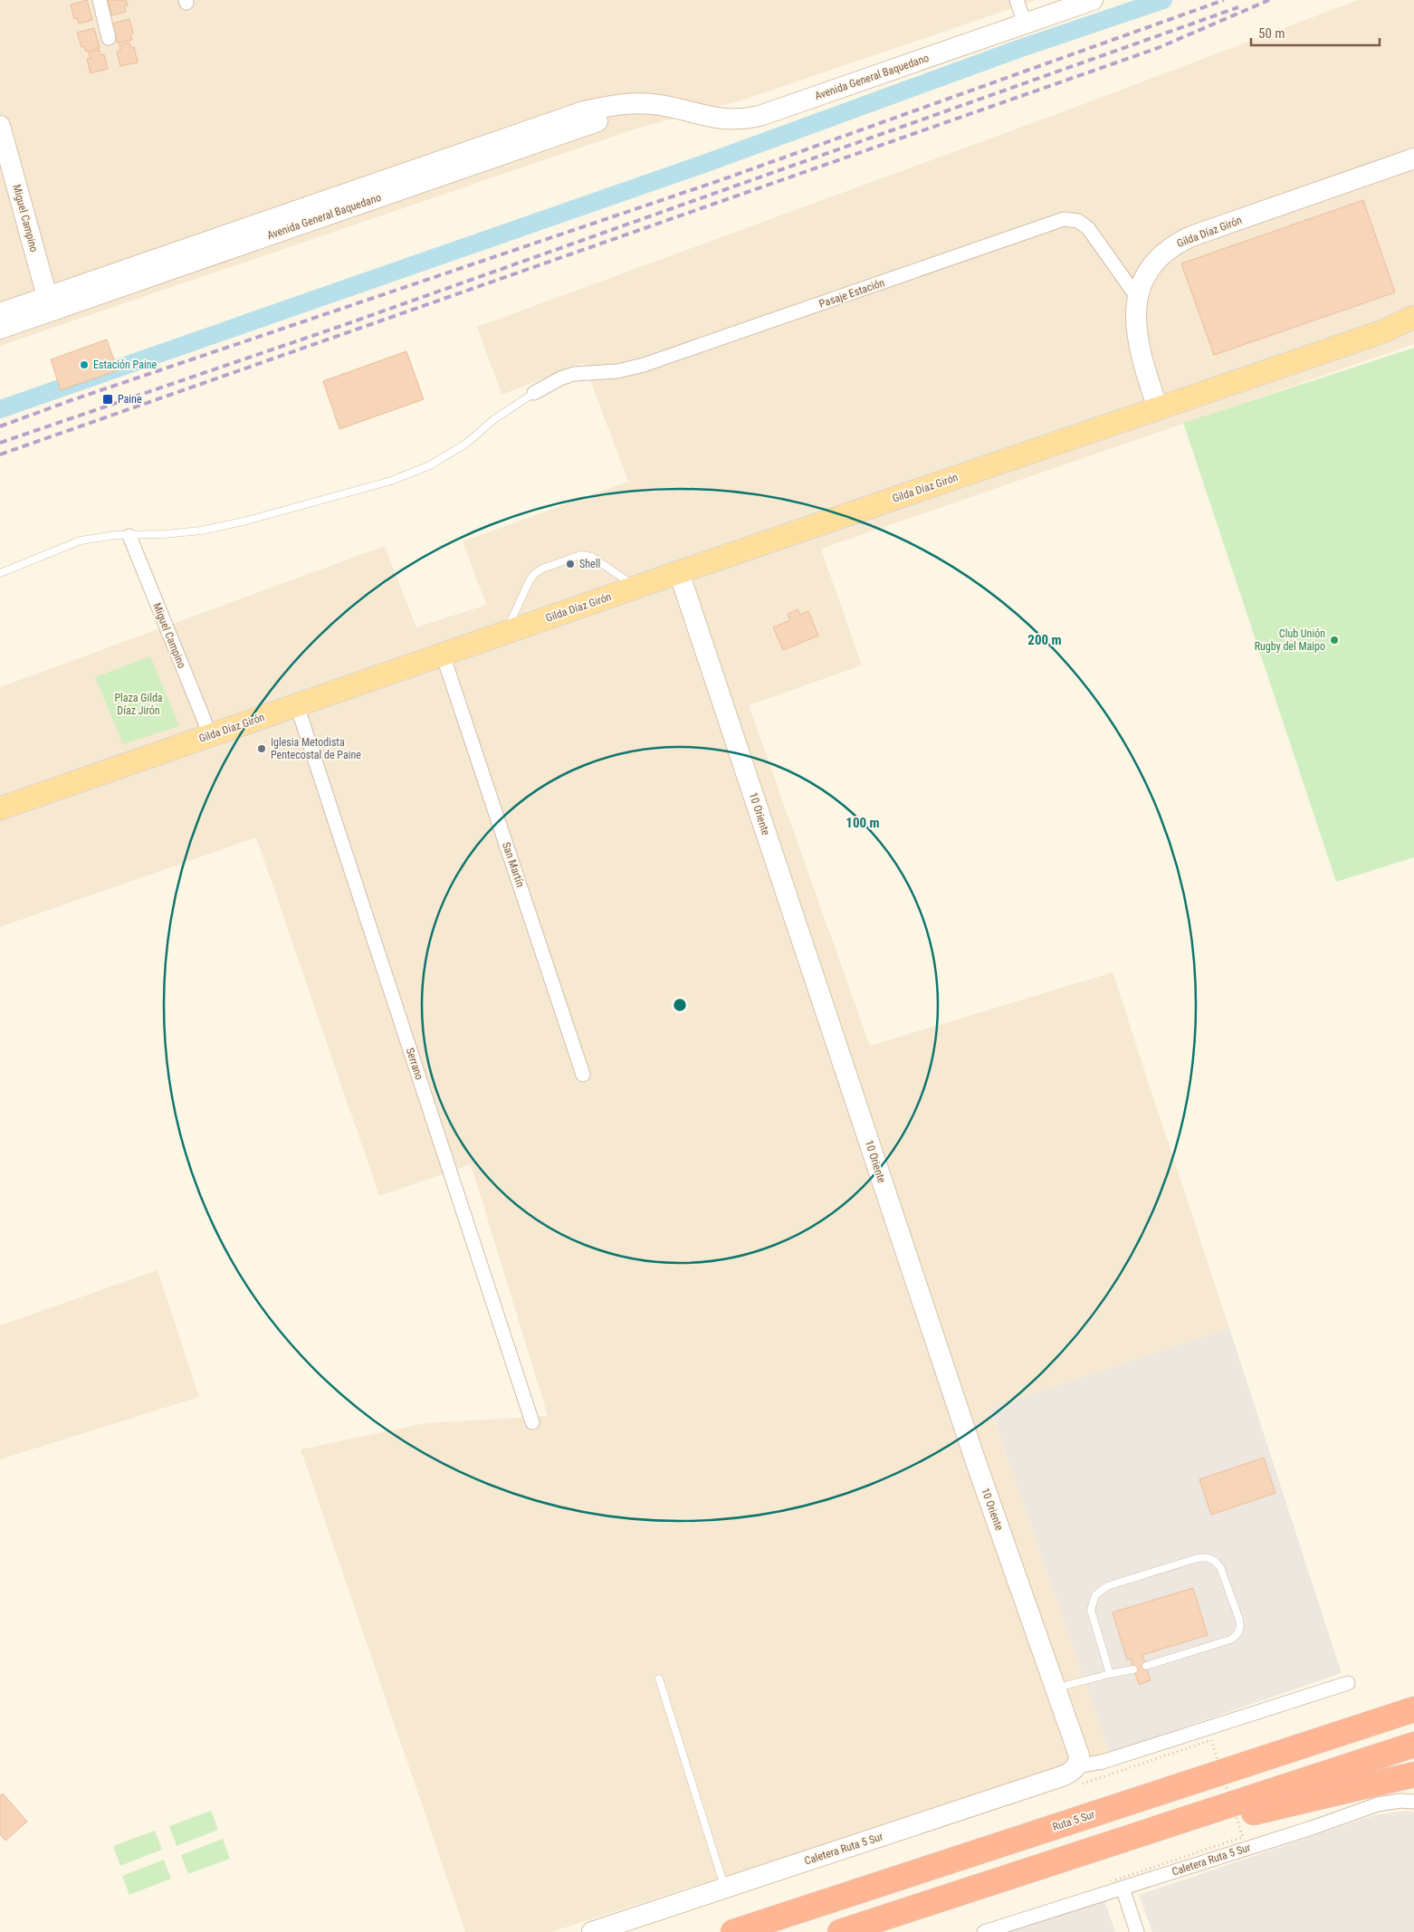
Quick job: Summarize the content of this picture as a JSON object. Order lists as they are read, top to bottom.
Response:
{
  "streets": {
    "highway": ["Ruta 5 Sur"],
    "main road": ["Gilda Díaz Girón"],
    "street": [
      "Avenida General Baquedano",
      "Miguel Campino",
      "Pasaje Estación",
      "10 Oriente",
      "San Martín",
      "Serrano",
      "Caletera Ruta 5 Sur"
    ]
  },
  "crossings": [
    ["Avenida General Baquedano", "Miguel Campino"],
    ["Miguel Campino", "Gilda Díaz Girón"],
    ["Gilda Díaz Girón", "Pasaje Estación"],
    ["Gilda Díaz Girón", "10 Oriente"],
    ["Gilda Díaz Girón", "San Martín"],
    ["Gilda Díaz Girón", "Serrano"],
    ["10 Oriente", "Caletera Ruta 5 Sur"]
  ],
  "parks": ["Plaza Gilda Díaz Jirón"],
  "places": {
    "other": [
      "Estación Paine",
      "Shell",
      "Club Unión Rugby del Maipo",
      "Iglesia Metodista Pentecostal de Paine"
    ],
    "transit": ["Paine"]
  },
  "scale_bar": "50 m",
  "rings": ["200 m", "100 m"]
}
